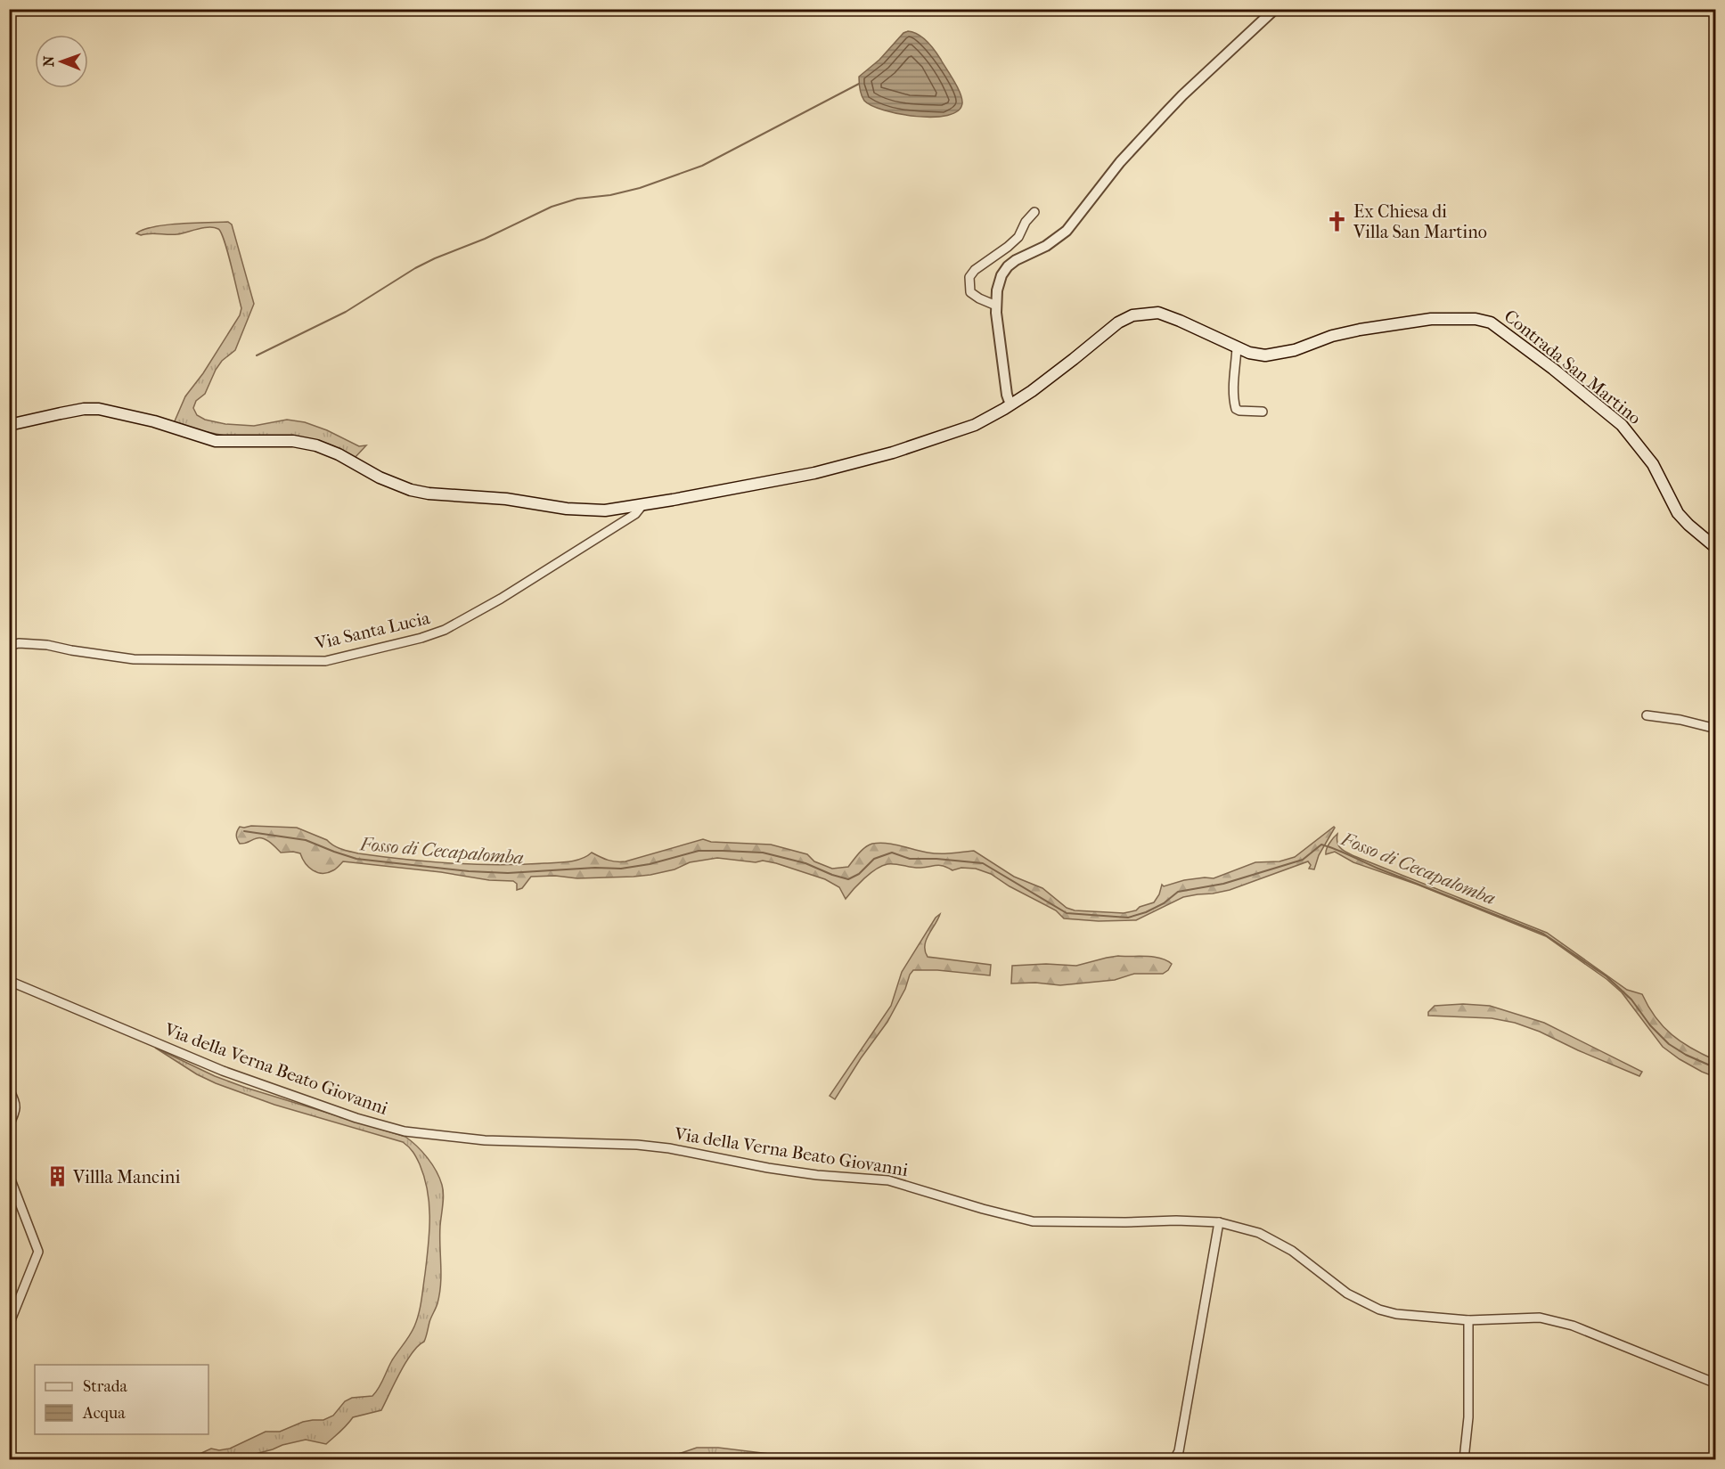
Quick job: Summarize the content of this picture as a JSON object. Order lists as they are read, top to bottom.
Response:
{
  "streets": {
    "main road": ["Contrada San Martino"],
    "street": ["Via Santa Lucia", "Via della Verna Beato Giovanni"]
  },
  "crossings": [
    ["Contrada San Martino", "Via Santa Lucia"]
  ],
  "water": ["Fosso di Cecapalomba"],
  "places": {
    "church": ["Ex Chiesa di Villa San Martino"],
    "building": ["Villla Mancini"]
  },
  "legend": ["Strada", "Acqua"],
  "north": "left"
}
